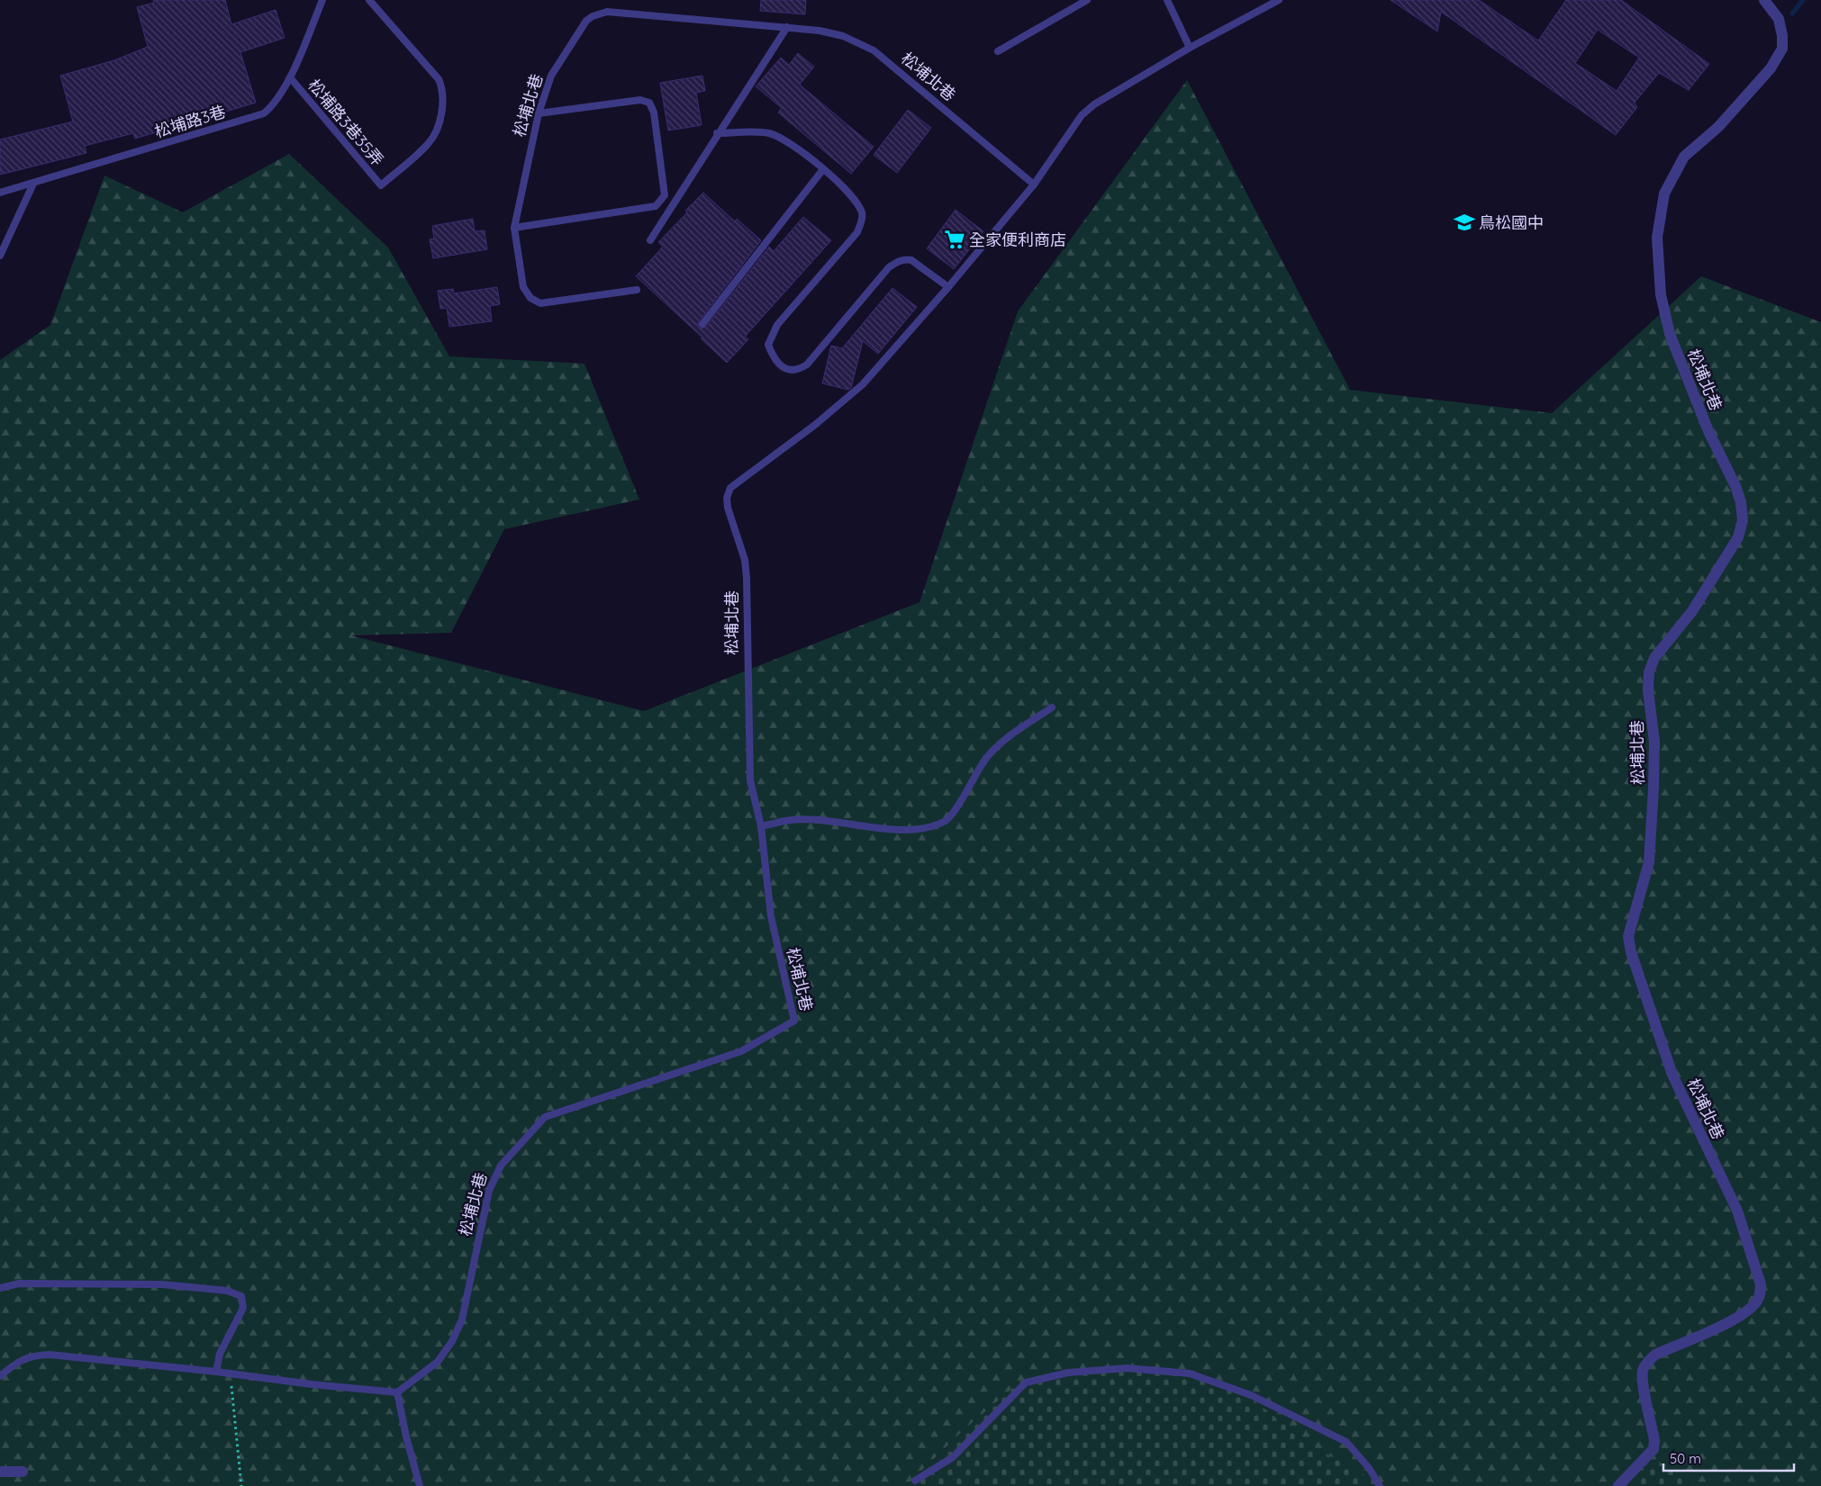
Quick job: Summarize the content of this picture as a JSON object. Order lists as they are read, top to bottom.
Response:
{
  "streets": {
    "street": ["松埔北巷"],
    "lane": ["松埔路3巷", "松埔路3巷35弄"]
  },
  "crossings": [
    ["松埔路3巷", "松埔路3巷35弄"]
  ],
  "places": {
    "school or university": ["鳥松國中"],
    "supermarket": ["全家便利商店"]
  },
  "scale_bar": "50 m"
}
